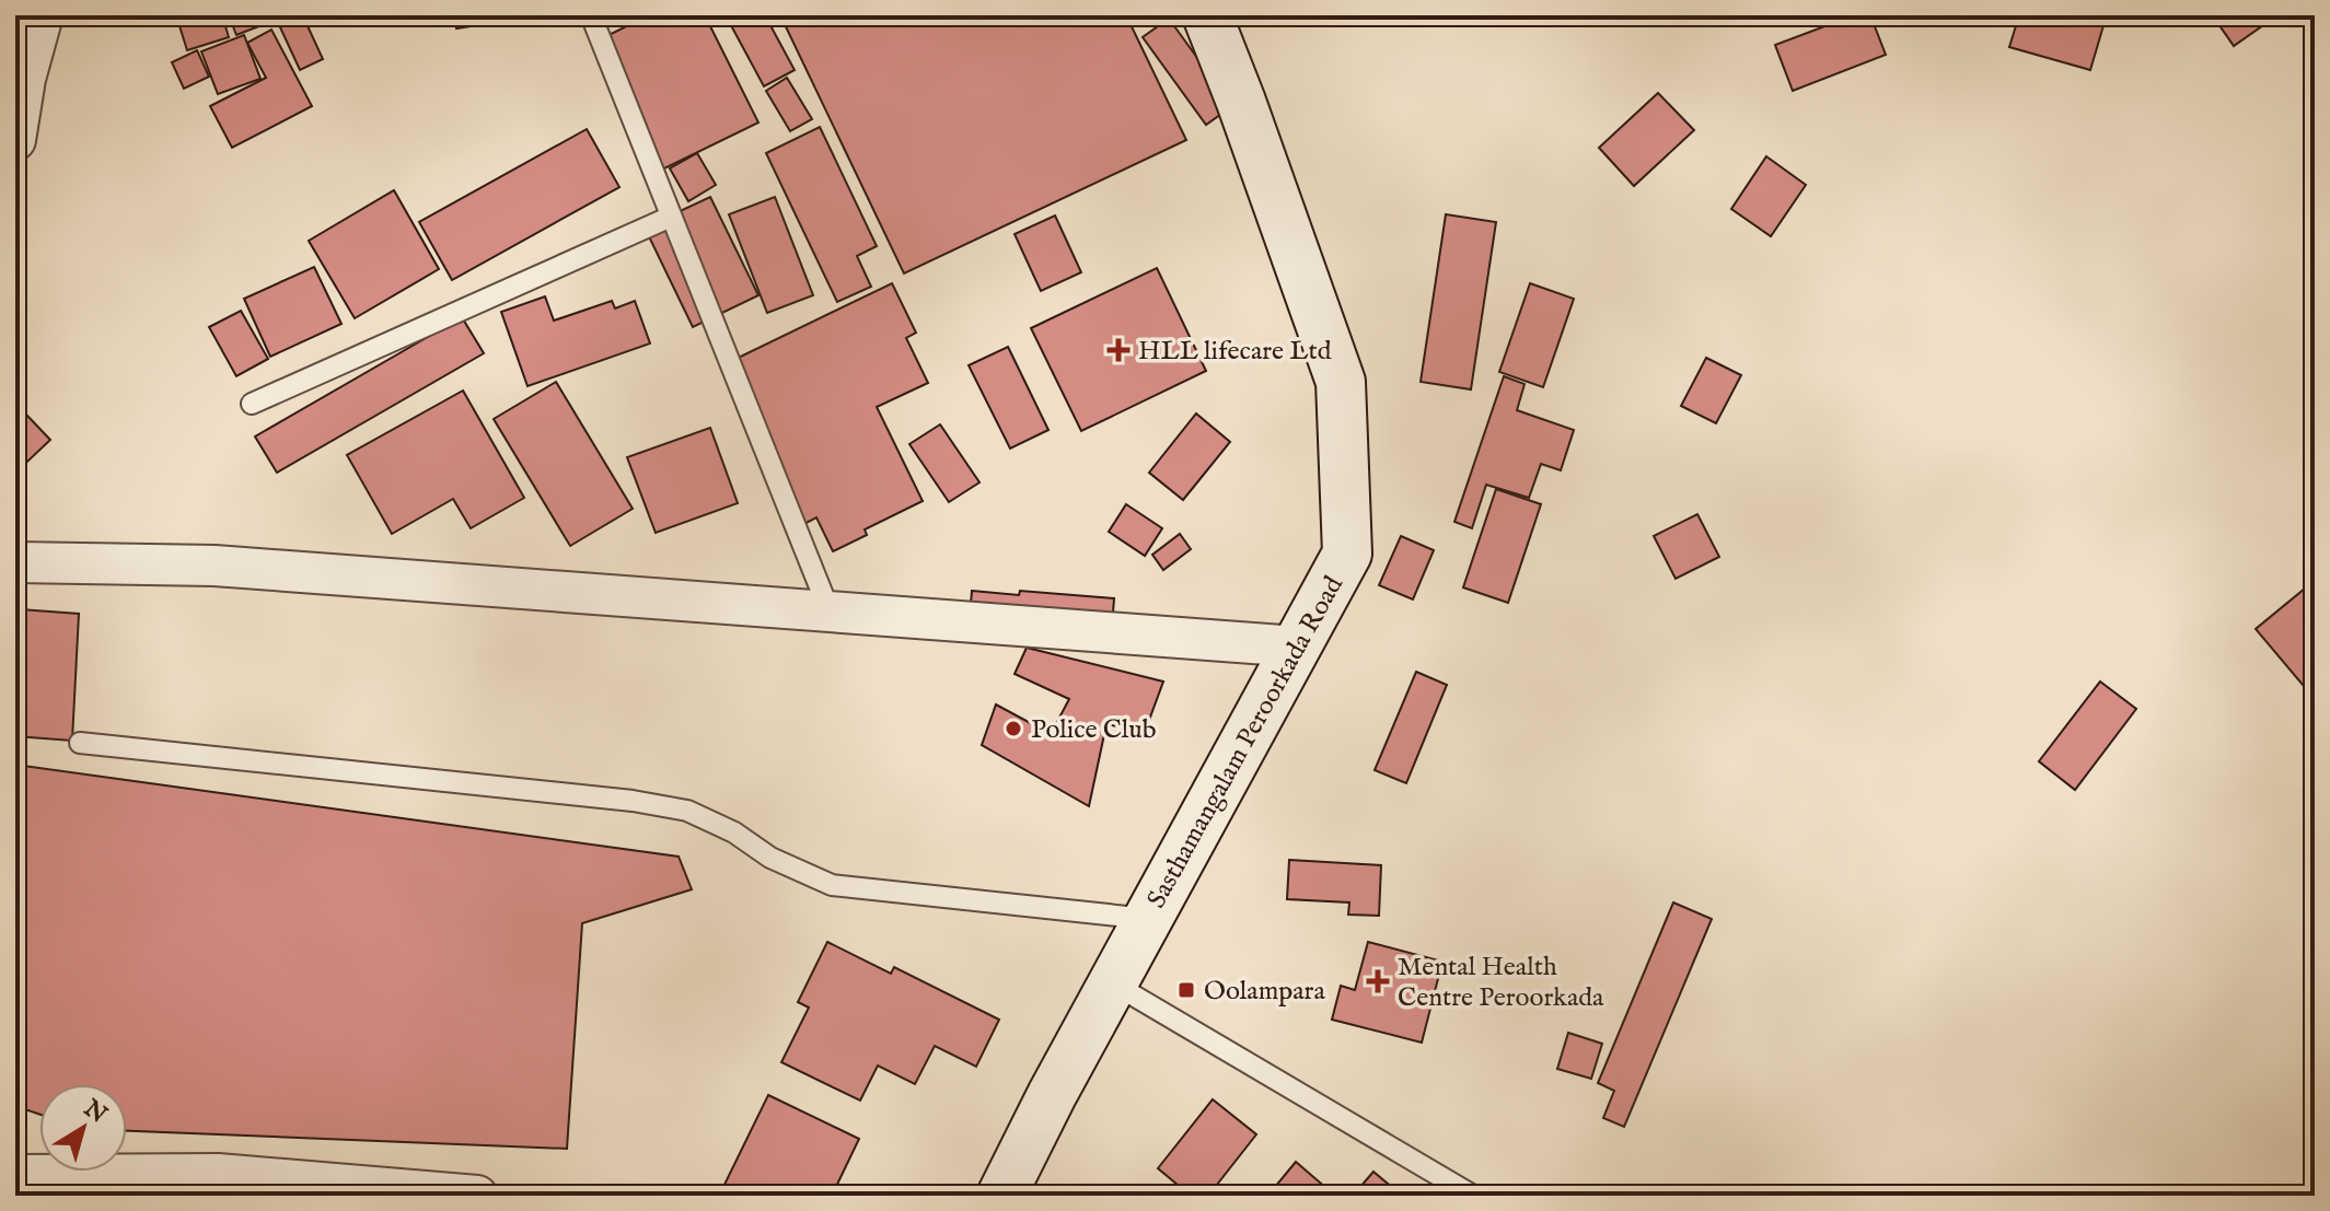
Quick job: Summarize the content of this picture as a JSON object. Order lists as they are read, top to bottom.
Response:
{
  "streets": {
    "street": ["Sasthamangalam Peroorkada Road"]
  },
  "places": {
    "health": ["HLL lifecare Ltd", "Mental Health Centre Peroorkada"],
    "other": ["Police Club"],
    "transit": ["Oolampara"]
  },
  "north": "top right"
}
